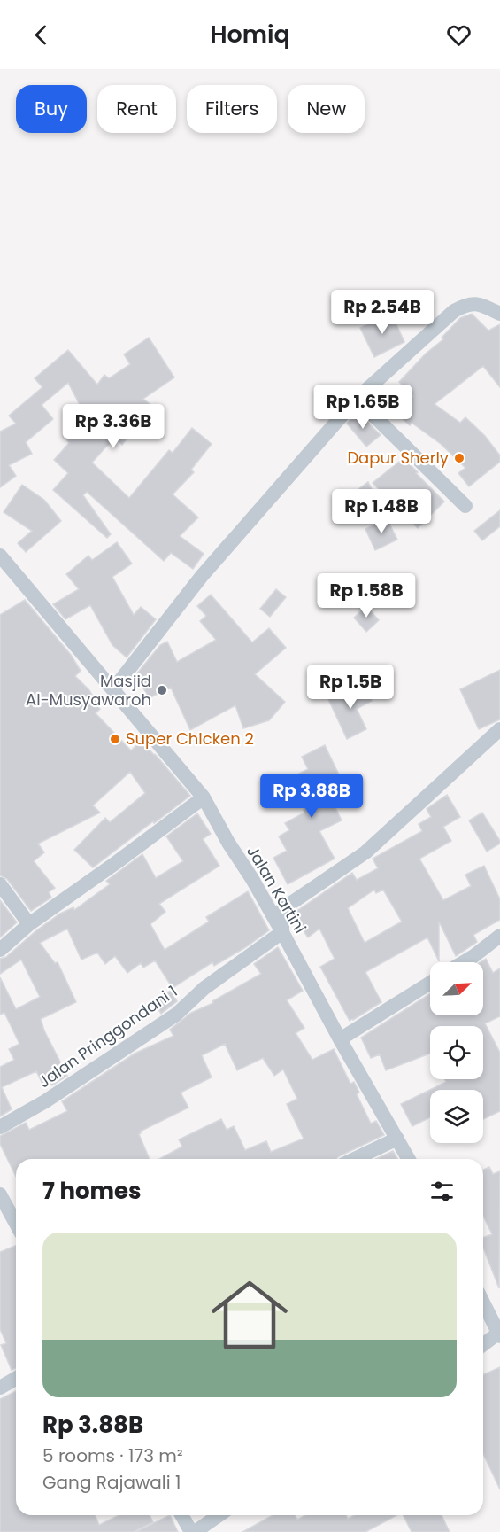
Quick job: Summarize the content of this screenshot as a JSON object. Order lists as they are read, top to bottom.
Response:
{
  "streets": {
    "street": ["Jalan Kartini", "Jalan Pringgondani 1"]
  },
  "crossings": [
    ["Jalan Kartini", "Jalan Pringgondani 1"]
  ],
  "places": ["Dapur Sherly", "Masjid Al-Musyawaroh", "Super Chicken 2"],
  "north": "top right",
  "page": {
    "header": "Homiq",
    "chip": [
      "Buy",
      "Rent",
      "Filters",
      "New"
    ],
    "price": [
      "Rp 2.54B",
      "Rp 1.65B",
      "Rp 3.36B",
      "Rp 1.48B",
      "Rp 1.58B",
      "Rp 1.5B",
      "Rp 3.88B"
    ],
    "heading": "7 homes",
    "list": [
      {
        "name": "Rp 3.88B",
        "note": "5 rooms · 173 m² · Gang Rajawali 1"
      }
    ]
  }
}
